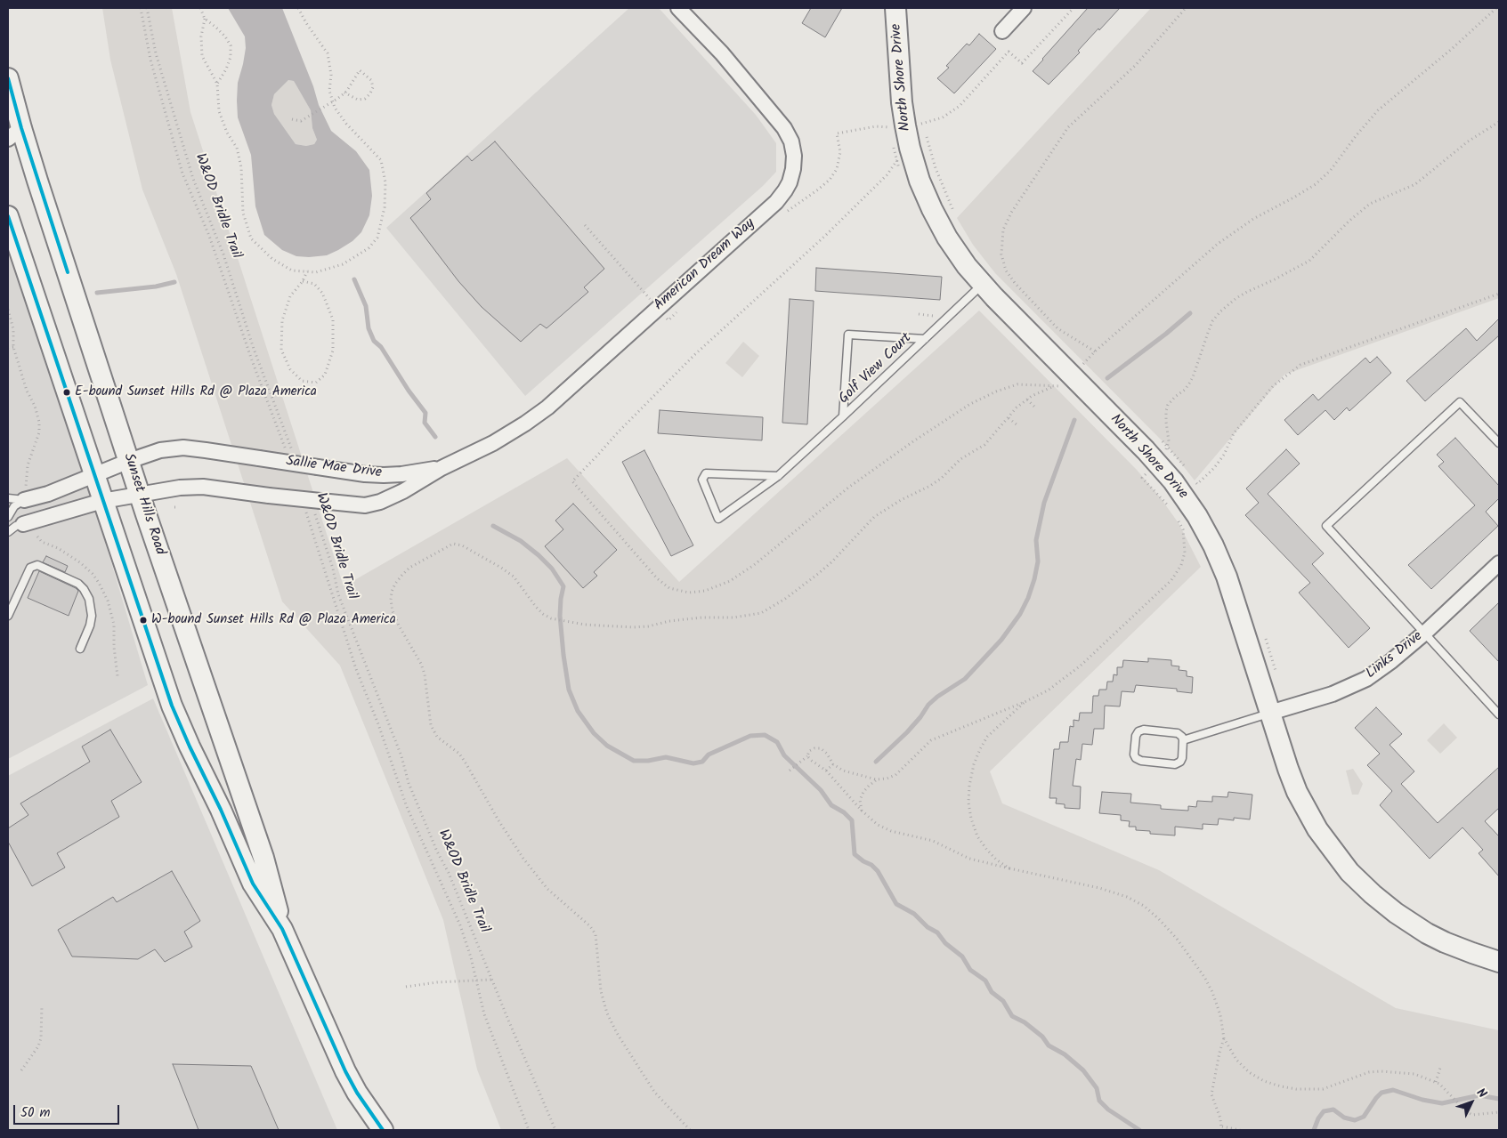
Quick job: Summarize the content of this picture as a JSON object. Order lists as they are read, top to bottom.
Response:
{
  "streets": {
    "main road": ["North Shore Drive", "Sunset Hills Road"],
    "street": ["American Dream Way", "Sallie Mae Drive", "Links Drive"],
    "lane": ["Golf View Court"],
    "path": ["W&OD Bridle Trail"]
  },
  "crossings": [
    ["North Shore Drive", "Golf View Court"],
    ["North Shore Drive", "Links Drive"],
    ["W&OD Bridle Trail", "Sallie Mae Drive"],
    ["American Dream Way", "Sallie Mae Drive"],
    ["Sallie Mae Drive", "Sunset Hills Road"]
  ],
  "places": ["E-bound Sunset Hills Rd @ Plaza America", "W-bound Sunset Hills Rd @ Plaza America"],
  "scale_bar": "50 m",
  "north": "top right"
}
